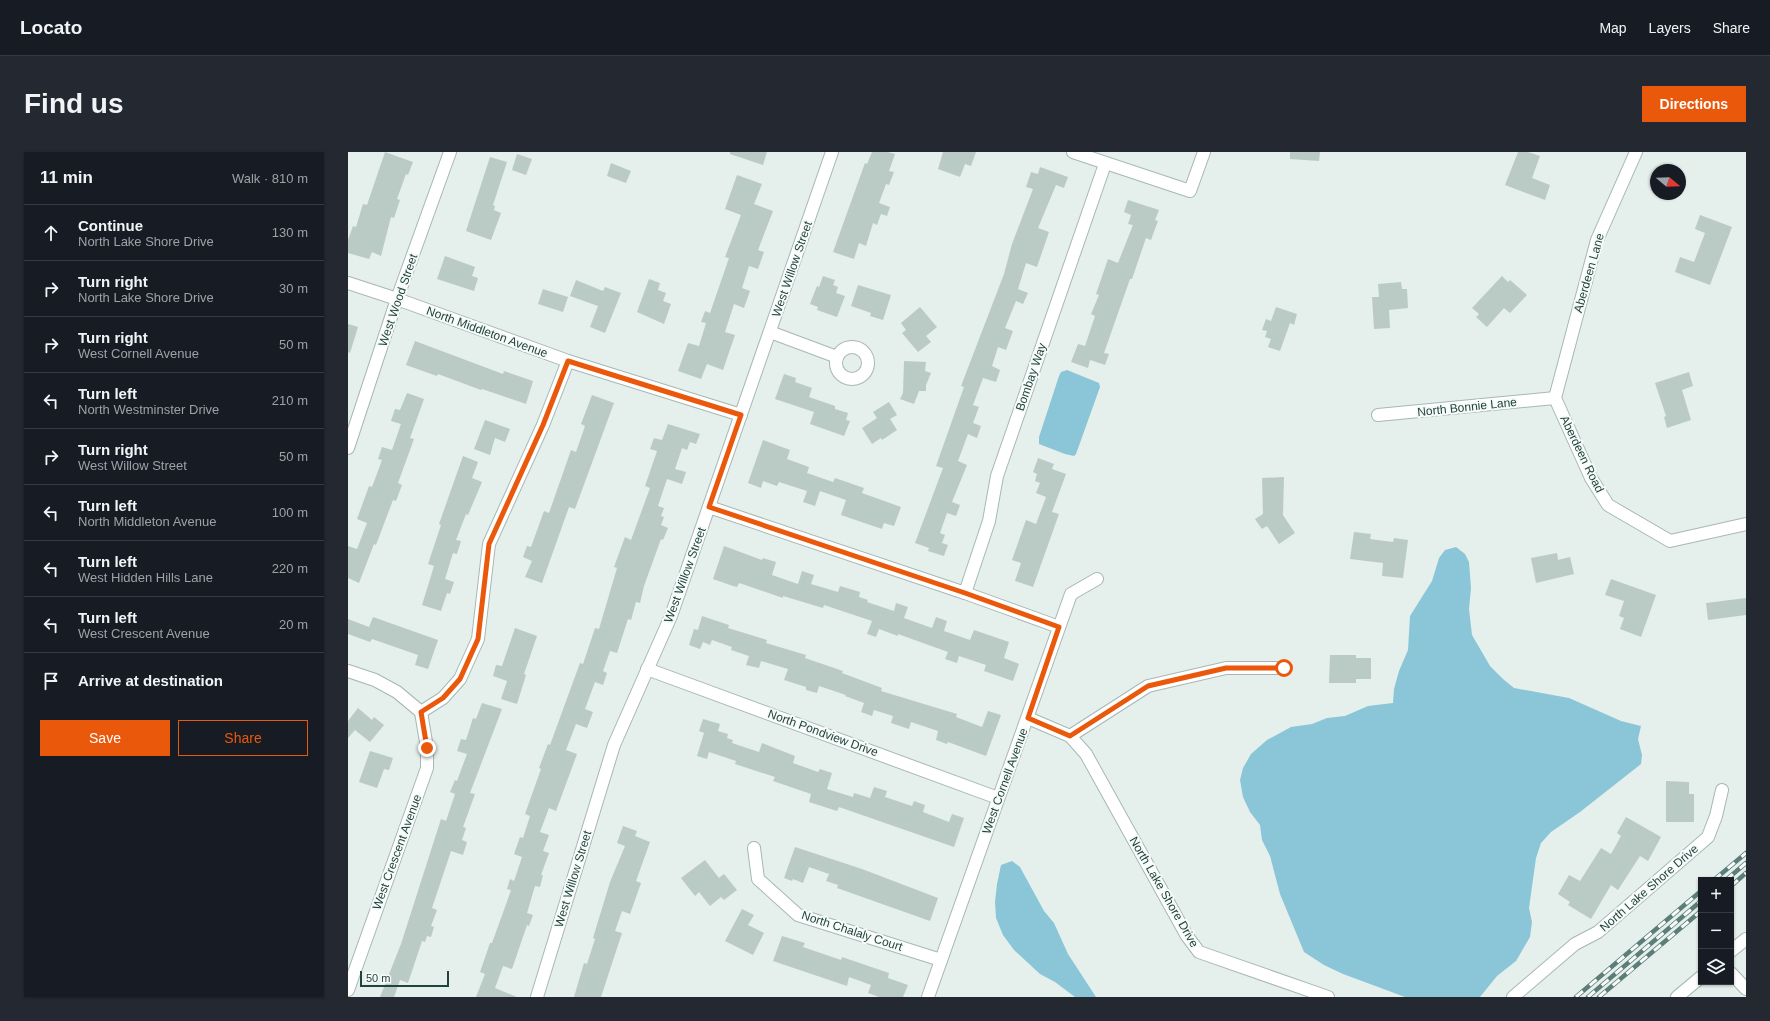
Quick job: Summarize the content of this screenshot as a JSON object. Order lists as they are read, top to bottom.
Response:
{
  "streets": {
    "street": [
      "West Willow Street",
      "Aberdeen Lane",
      "West Wood Street",
      "North Middleton Avenue",
      "Bombay Way",
      "North Bonnie Lane",
      "Aberdeen Road",
      "North Pondview Drive",
      "West Cornell Avenue",
      "West Crescent Avenue",
      "North Lake Shore Drive",
      "North Chalaly Court"
    ]
  },
  "crossings": [
    ["West Willow Street", "North Middleton Avenue"],
    ["West Willow Street", "North Pondview Drive"],
    ["Aberdeen Lane", "North Bonnie Lane"],
    ["Aberdeen Lane", "Aberdeen Road"],
    ["West Wood Street", "North Middleton Avenue"],
    ["North Bonnie Lane", "Aberdeen Road"],
    ["North Pondview Drive", "West Cornell Avenue"],
    ["West Cornell Avenue", "North Lake Shore Drive"],
    ["West Cornell Avenue", "North Chalaly Court"]
  ],
  "scale_bar": "50 m",
  "north": "right",
  "page": {
    "header": "Locato",
    "nav": ["Map", "Layers", "Share"],
    "buttons": [
      "Directions",
      ["Save", "Share"]
    ],
    "title": "Find us",
    "heading": ["11 min", "Walk · 810 m"],
    "list": [
      ["Continue", "North Lake Shore Drive", "130 m"],
      ["Turn right", "North Lake Shore Drive", "30 m"],
      ["Turn right", "West Cornell Avenue", "50 m"],
      ["Turn left", "North Westminster Drive", "210 m"],
      ["Turn right", "West Willow Street", "50 m"],
      ["Turn left", "North Middleton Avenue", "100 m"],
      ["Turn left", "West Hidden Hills Lane", "220 m"],
      ["Turn left", "West Crescent Avenue", "20 m"],
      "Arrive at destination"
    ],
    "map_buttons": ["+", "−"],
    "scale": "50 m"
  }
}
